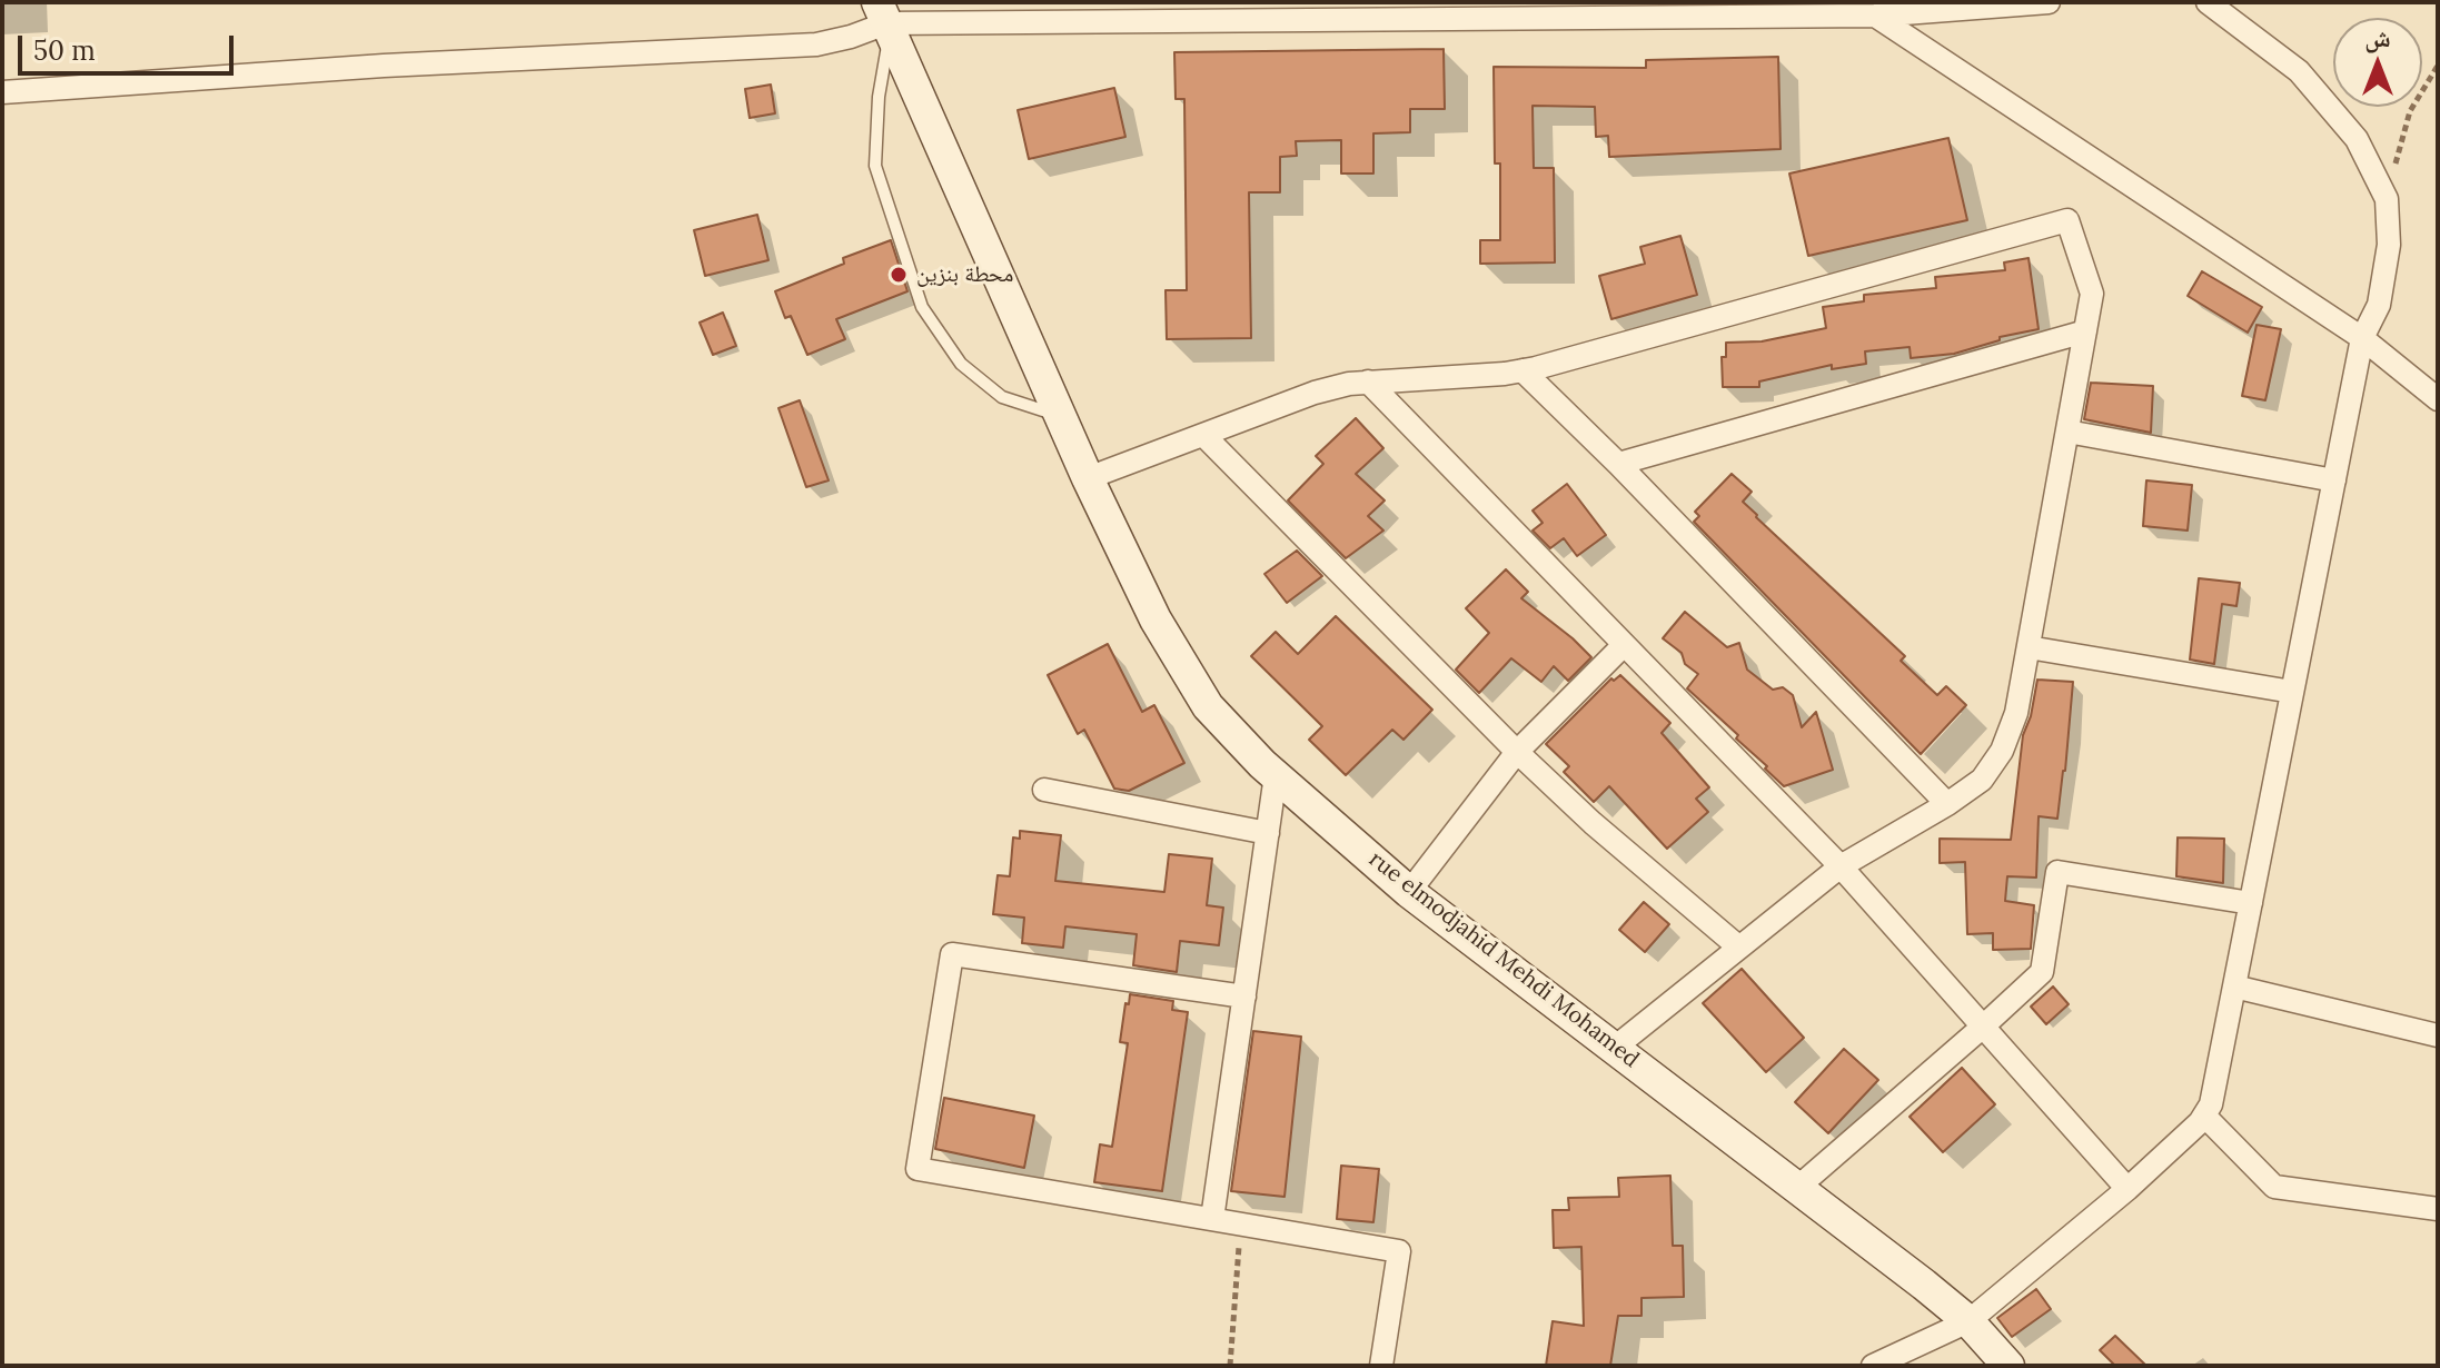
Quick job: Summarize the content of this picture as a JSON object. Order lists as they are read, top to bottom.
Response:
{
  "streets": {
    "main road": ["rue elmodjahid Mehdi Mohamed"]
  },
  "places": ["محطة بنزين"],
  "scale_bar": "50 m",
  "north": "top"
}
